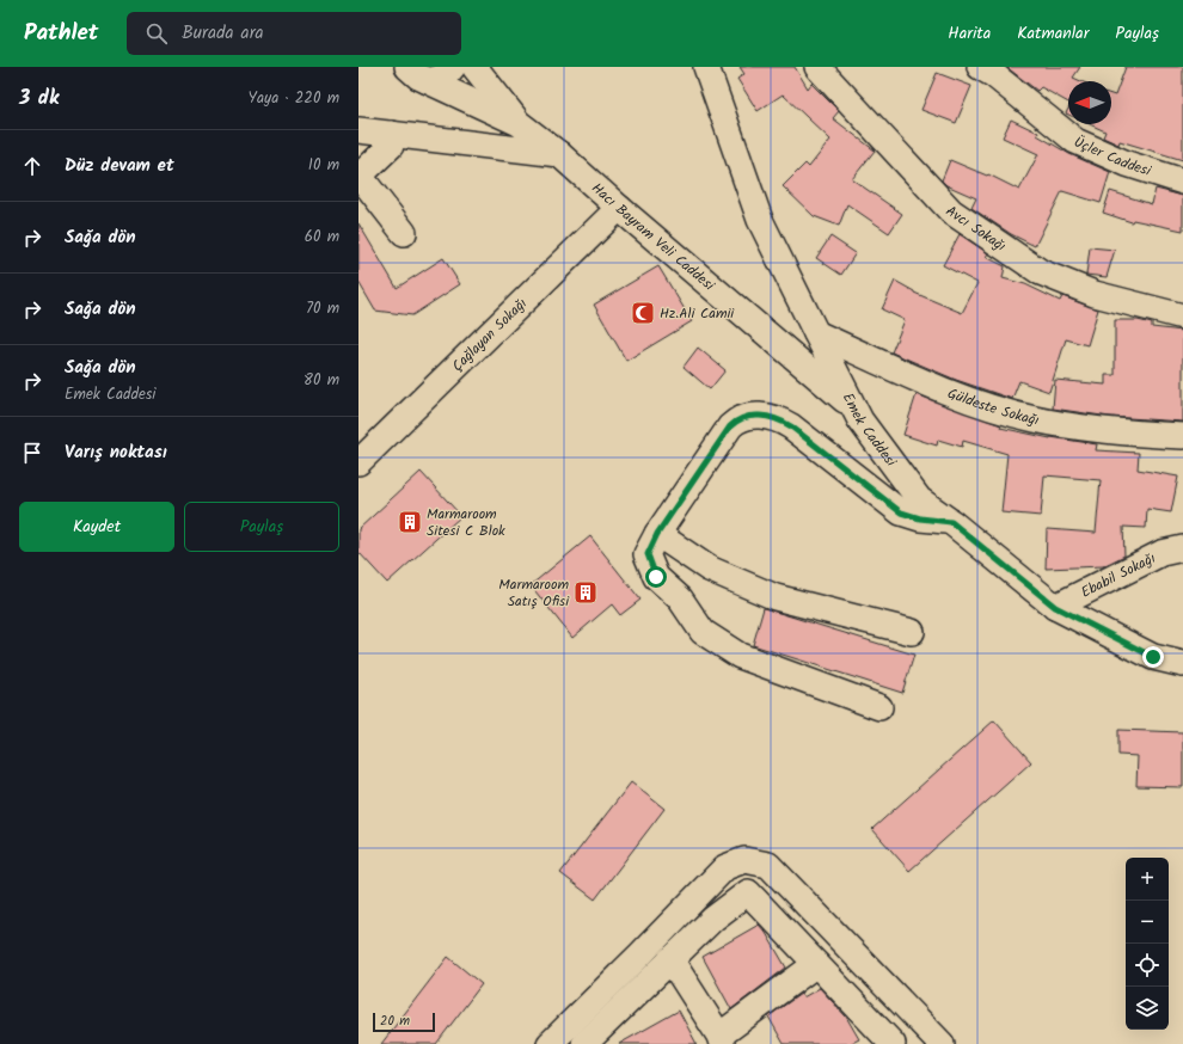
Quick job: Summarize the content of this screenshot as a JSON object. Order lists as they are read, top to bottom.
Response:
{
  "streets": {
    "street": [
      "Üçler Caddesi",
      "Avcı Sokağı",
      "Hacı Bayram Veli Caddesi",
      "Çağlayan Sokağı",
      "Güldeste Sokağı",
      "Emek Caddesi",
      "Ebabil Sokağı"
    ]
  },
  "crossings": [
    ["Hacı Bayram Veli Caddesi", "Çağlayan Sokağı"],
    ["Hacı Bayram Veli Caddesi", "Emek Caddesi"],
    ["Güldeste Sokağı", "Emek Caddesi"],
    ["Emek Caddesi", "Ebabil Sokağı"]
  ],
  "places": {
    "mosque": ["Hz.Ali Camii"],
    "building": ["Marmaroom Sitesi C Blok", "Marmaroom Satış Ofisi"]
  },
  "scale_bar": "20 m",
  "north": "left",
  "page": {
    "header": "Pathlet",
    "search": "Burada ara",
    "nav": ["Harita", "Katmanlar", "Paylaş"],
    "heading": ["3 dk", "Yaya · 220 m"],
    "list": [
      ["Düz devam et", "10 m"],
      ["Sağa dön", "60 m"],
      ["Sağa dön", "70 m"],
      ["Sağa dön", "Emek Caddesi", "80 m"],
      "Varış noktası"
    ],
    "buttons": ["Kaydet", "Paylaş"],
    "map_buttons": ["+", "−"],
    "scale": "20 m"
  }
}
